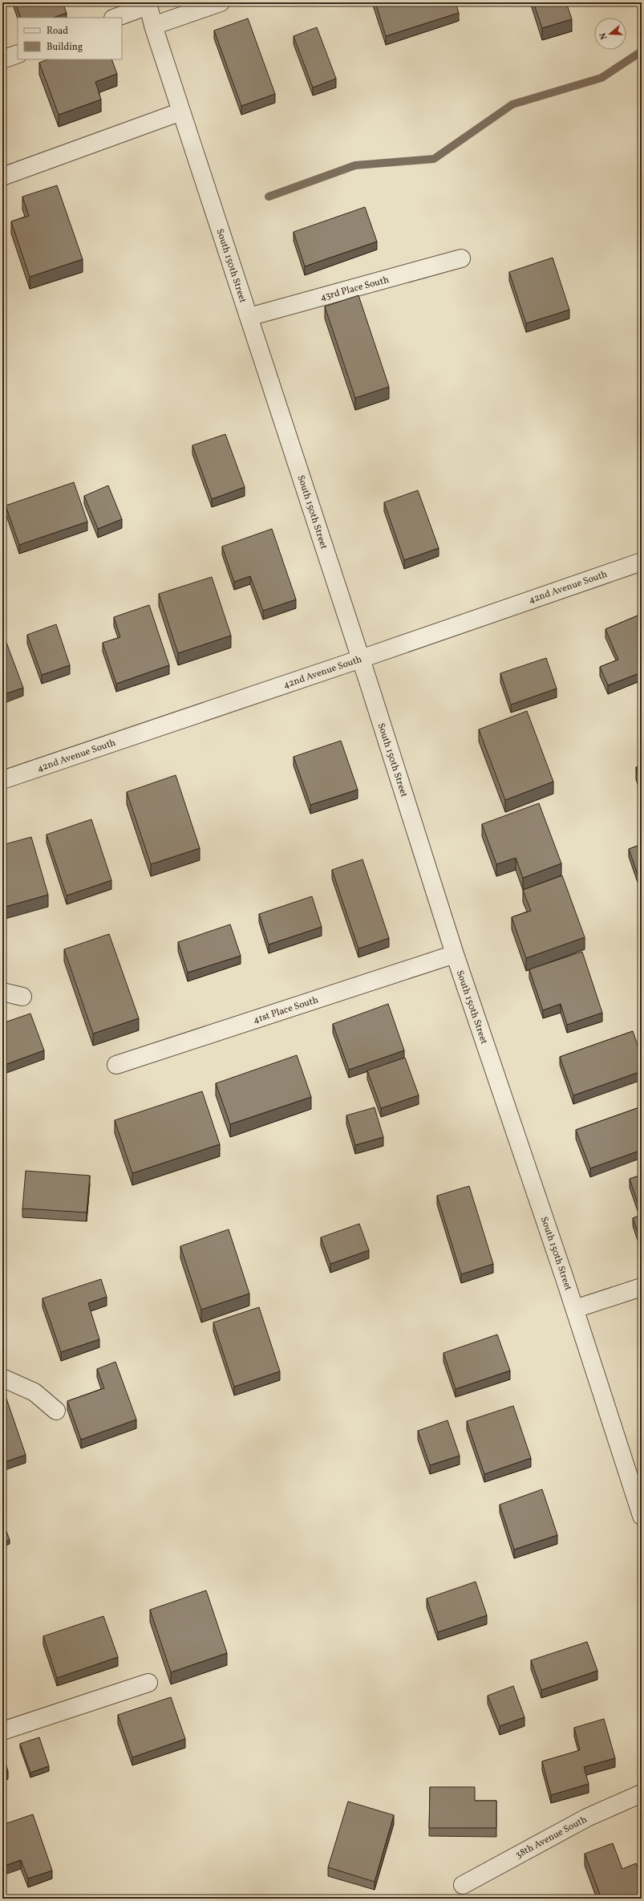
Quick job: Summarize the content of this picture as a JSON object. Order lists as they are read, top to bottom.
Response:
{
  "streets": {
    "street": [
      "South 150th Street",
      "43rd Place South",
      "42nd Avenue South",
      "41st Place South",
      "38th Avenue South"
    ]
  },
  "crossings": [
    ["South 150th Street", "43rd Place South"],
    ["South 150th Street", "42nd Avenue South"],
    ["South 150th Street", "41st Place South"]
  ],
  "legend": ["Road", "Building"],
  "north": "left"
}
